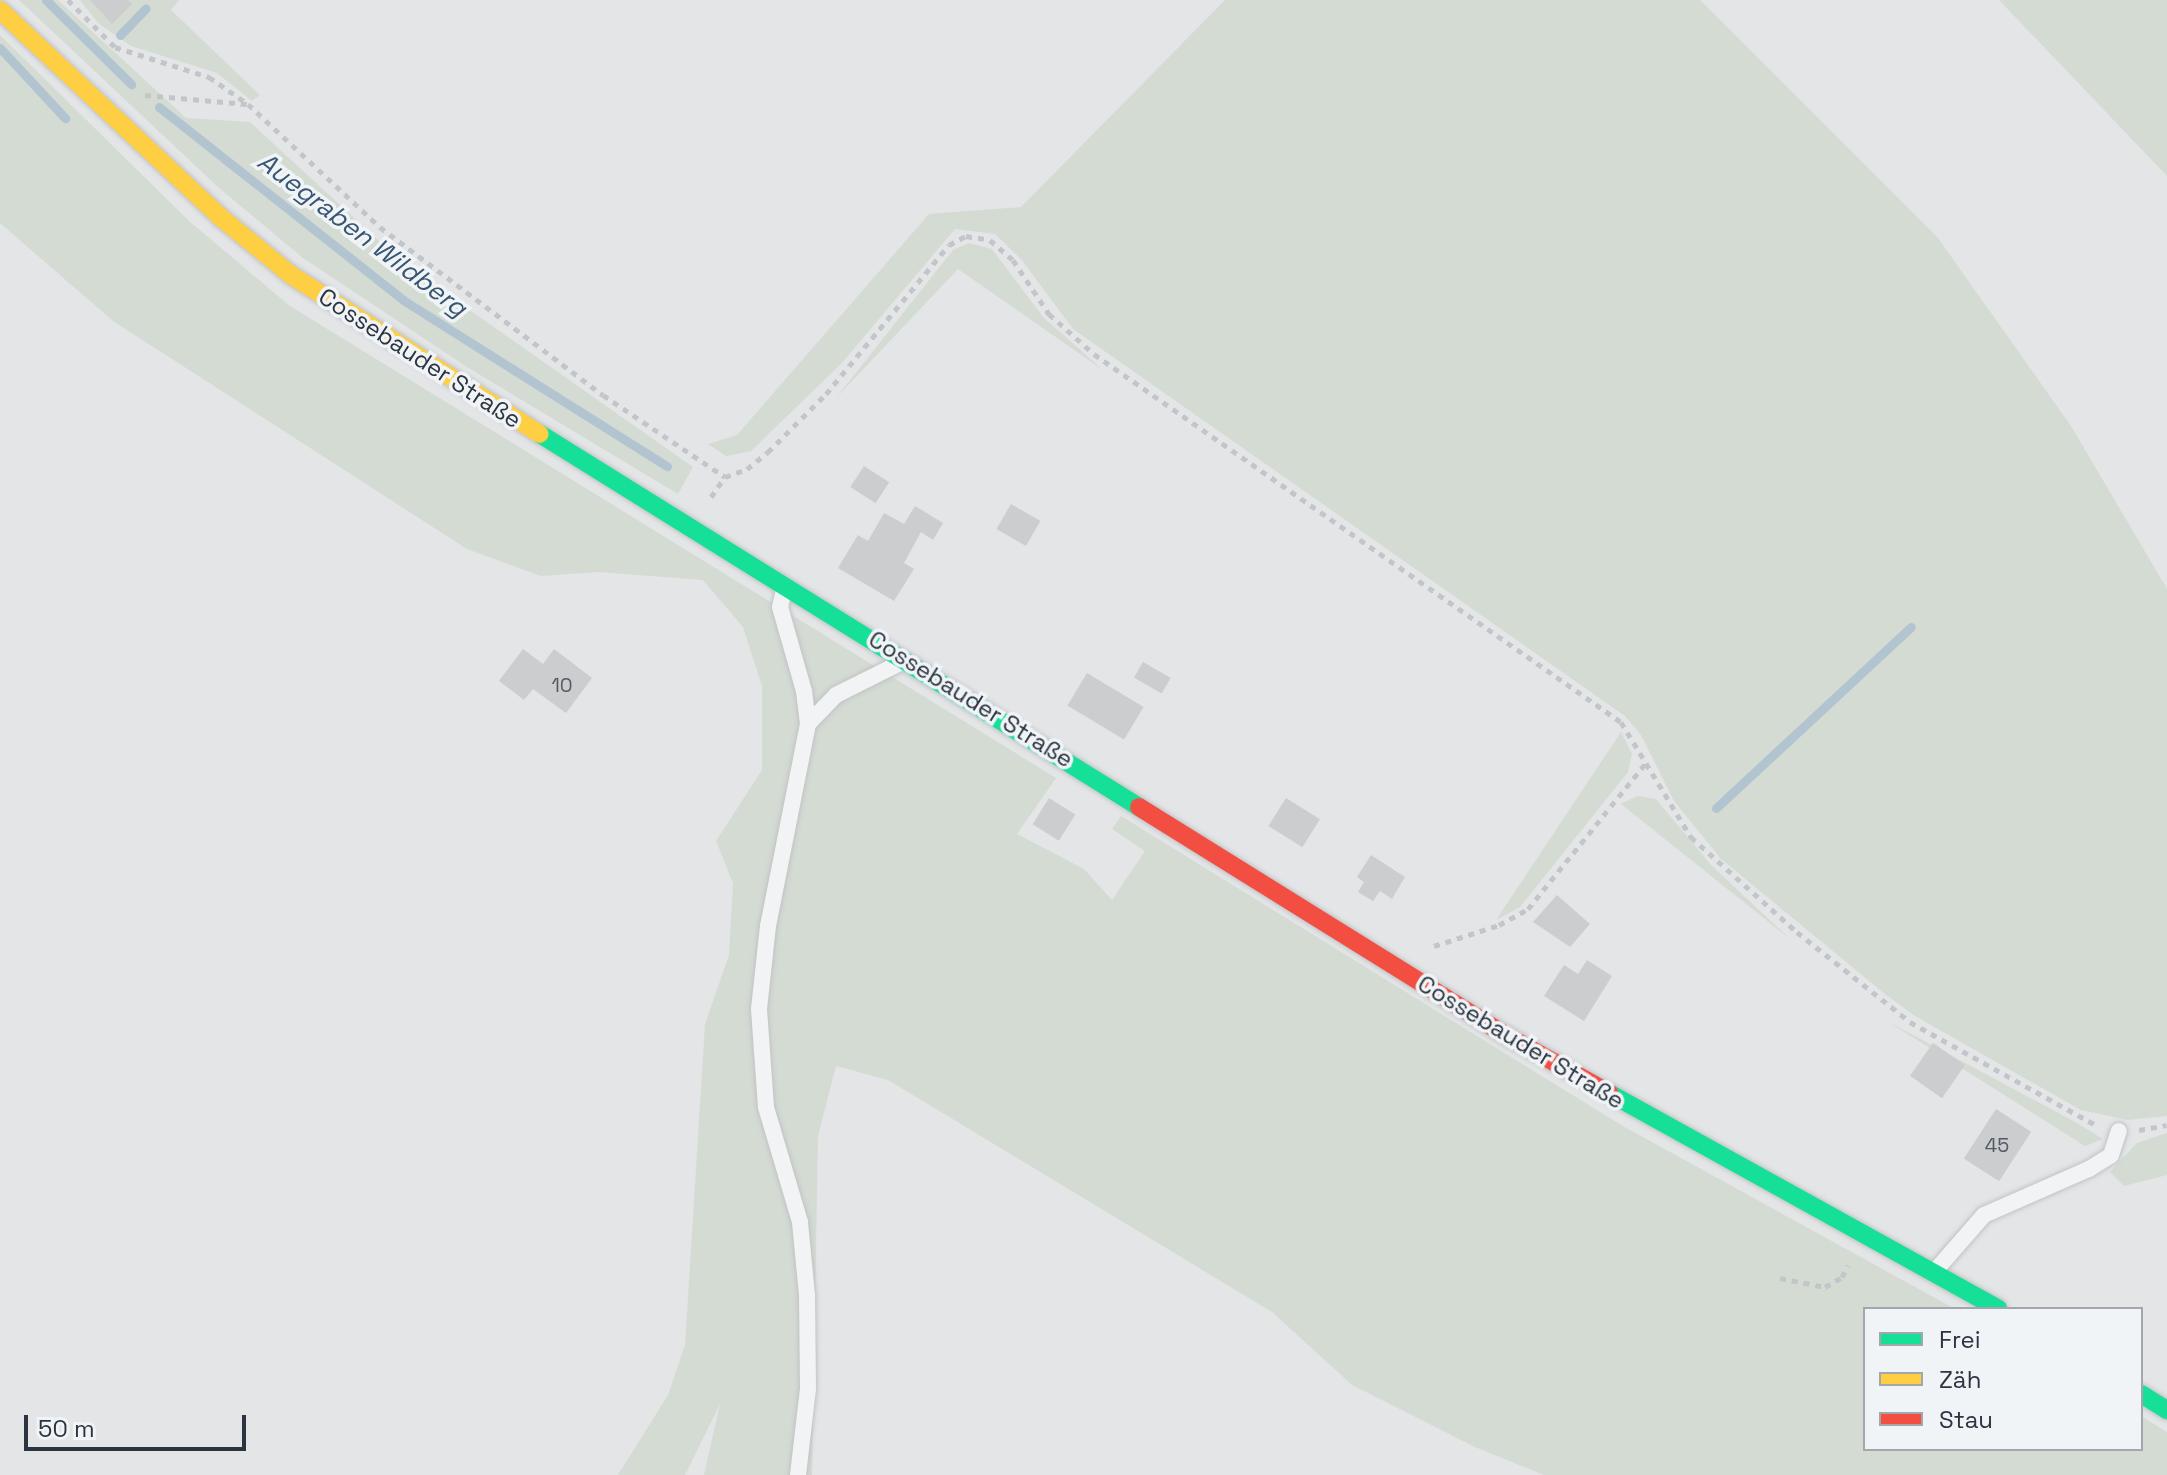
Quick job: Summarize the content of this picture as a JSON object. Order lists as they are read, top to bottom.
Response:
{
  "streets": {
    "main road": ["Cossebauder Straße"]
  },
  "water": ["Auegraben Wildberg"],
  "house_numbers": ["10", "45"],
  "legend": ["Frei", "Zäh", "Stau"],
  "scale_bar": "50 m"
}
